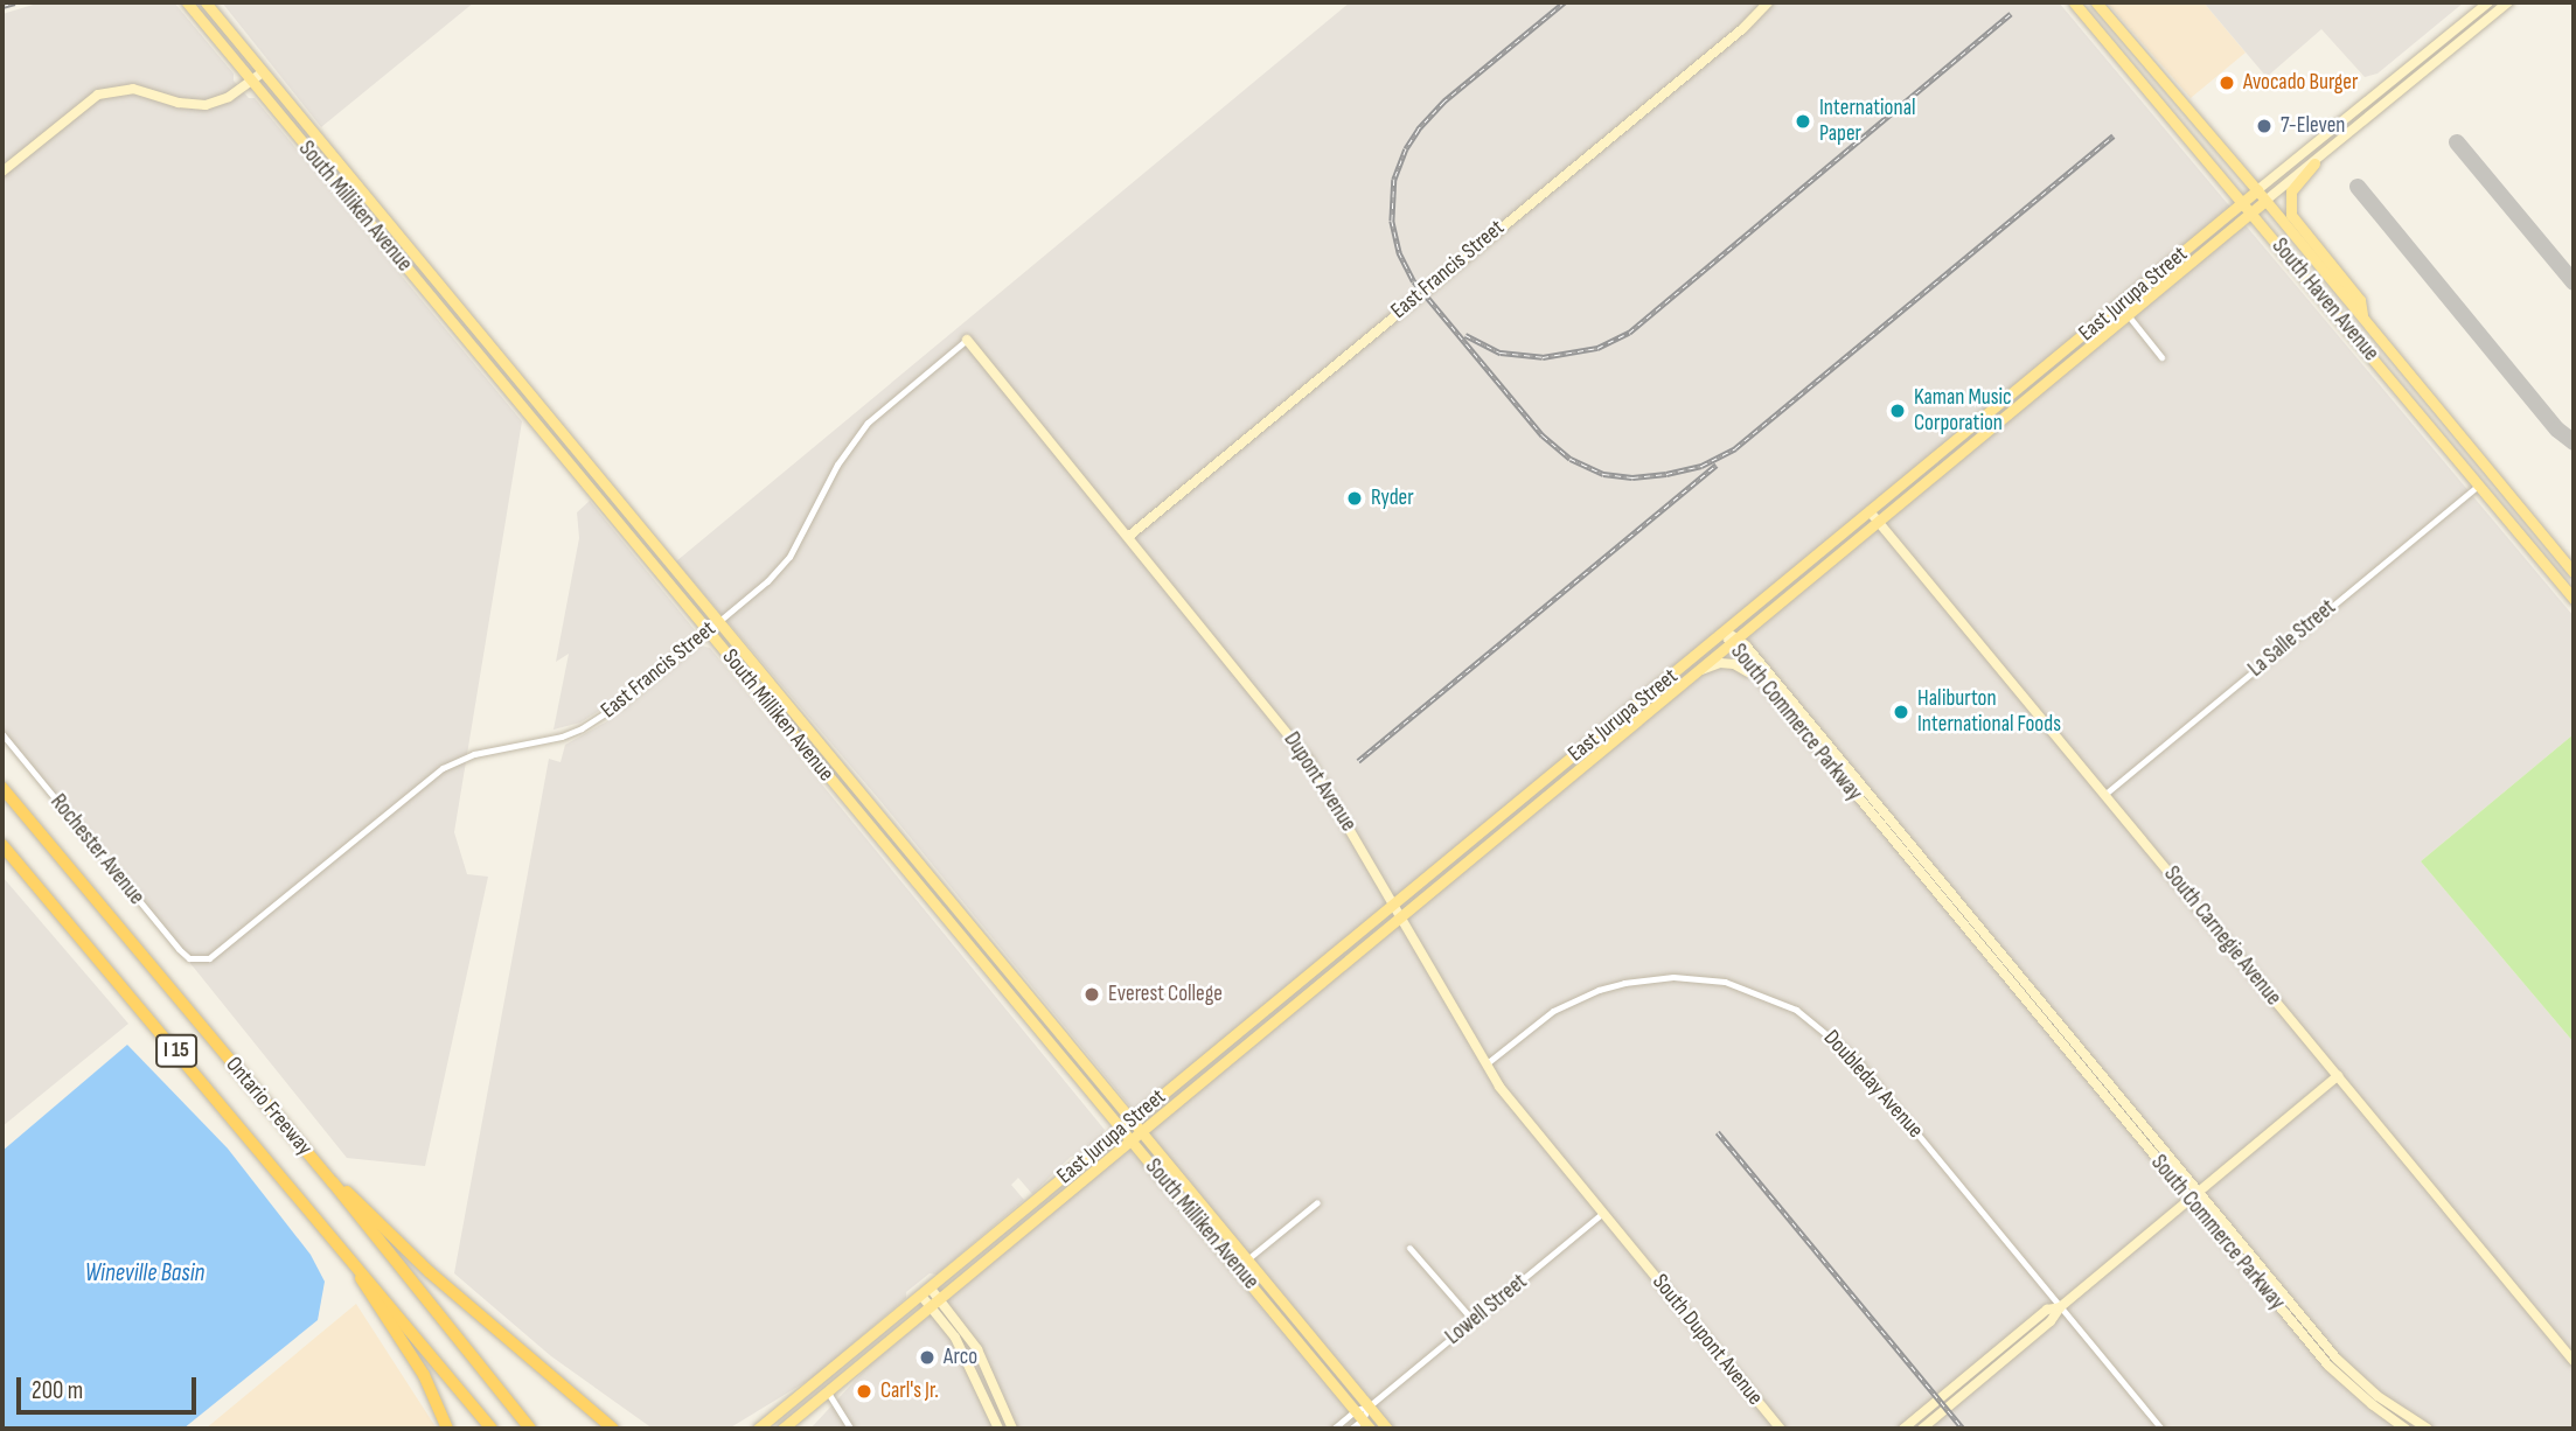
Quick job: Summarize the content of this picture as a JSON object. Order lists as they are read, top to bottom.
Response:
{
  "streets": {
    "highway": ["I 15", "Ontario Freeway"],
    "main road": ["South Milliken Avenue", "East Jurupa Street", "South Haven Avenue"],
    "street": [
      "East Francis Street",
      "La Salle Street",
      "South Commerce Parkway",
      "Dupont Avenue",
      "Rochester Avenue",
      "South Carnegie Avenue",
      "Doubleday Avenue",
      "Lowell Street",
      "South Dupont Avenue"
    ]
  },
  "crossings": [
    ["South Milliken Avenue", "East Francis Street"],
    ["South Milliken Avenue", "East Jurupa Street"],
    ["South Milliken Avenue", "Lowell Street"],
    ["East Francis Street", "Dupont Avenue"],
    ["East Francis Street", "Rochester Avenue"],
    ["East Jurupa Street", "South Haven Avenue"],
    ["East Jurupa Street", "South Commerce Parkway"],
    ["East Jurupa Street", "Dupont Avenue"],
    ["East Jurupa Street", "South Carnegie Avenue"],
    ["South Haven Avenue", "La Salle Street"],
    ["La Salle Street", "South Carnegie Avenue"],
    ["Dupont Avenue", "Doubleday Avenue"],
    ["Dupont Avenue", "Lowell Street"],
    ["Dupont Avenue", "South Dupont Avenue"]
  ],
  "water": ["Wineville Basin"],
  "places": [
    "Avocado Burger",
    "International Paper",
    "7-Eleven",
    "Kaman Music Corporation",
    "Ryder",
    "Haliburton International Foods",
    "Everest College",
    "Arco",
    "Carl's Jr."
  ],
  "scale_bar": "200 m"
}
